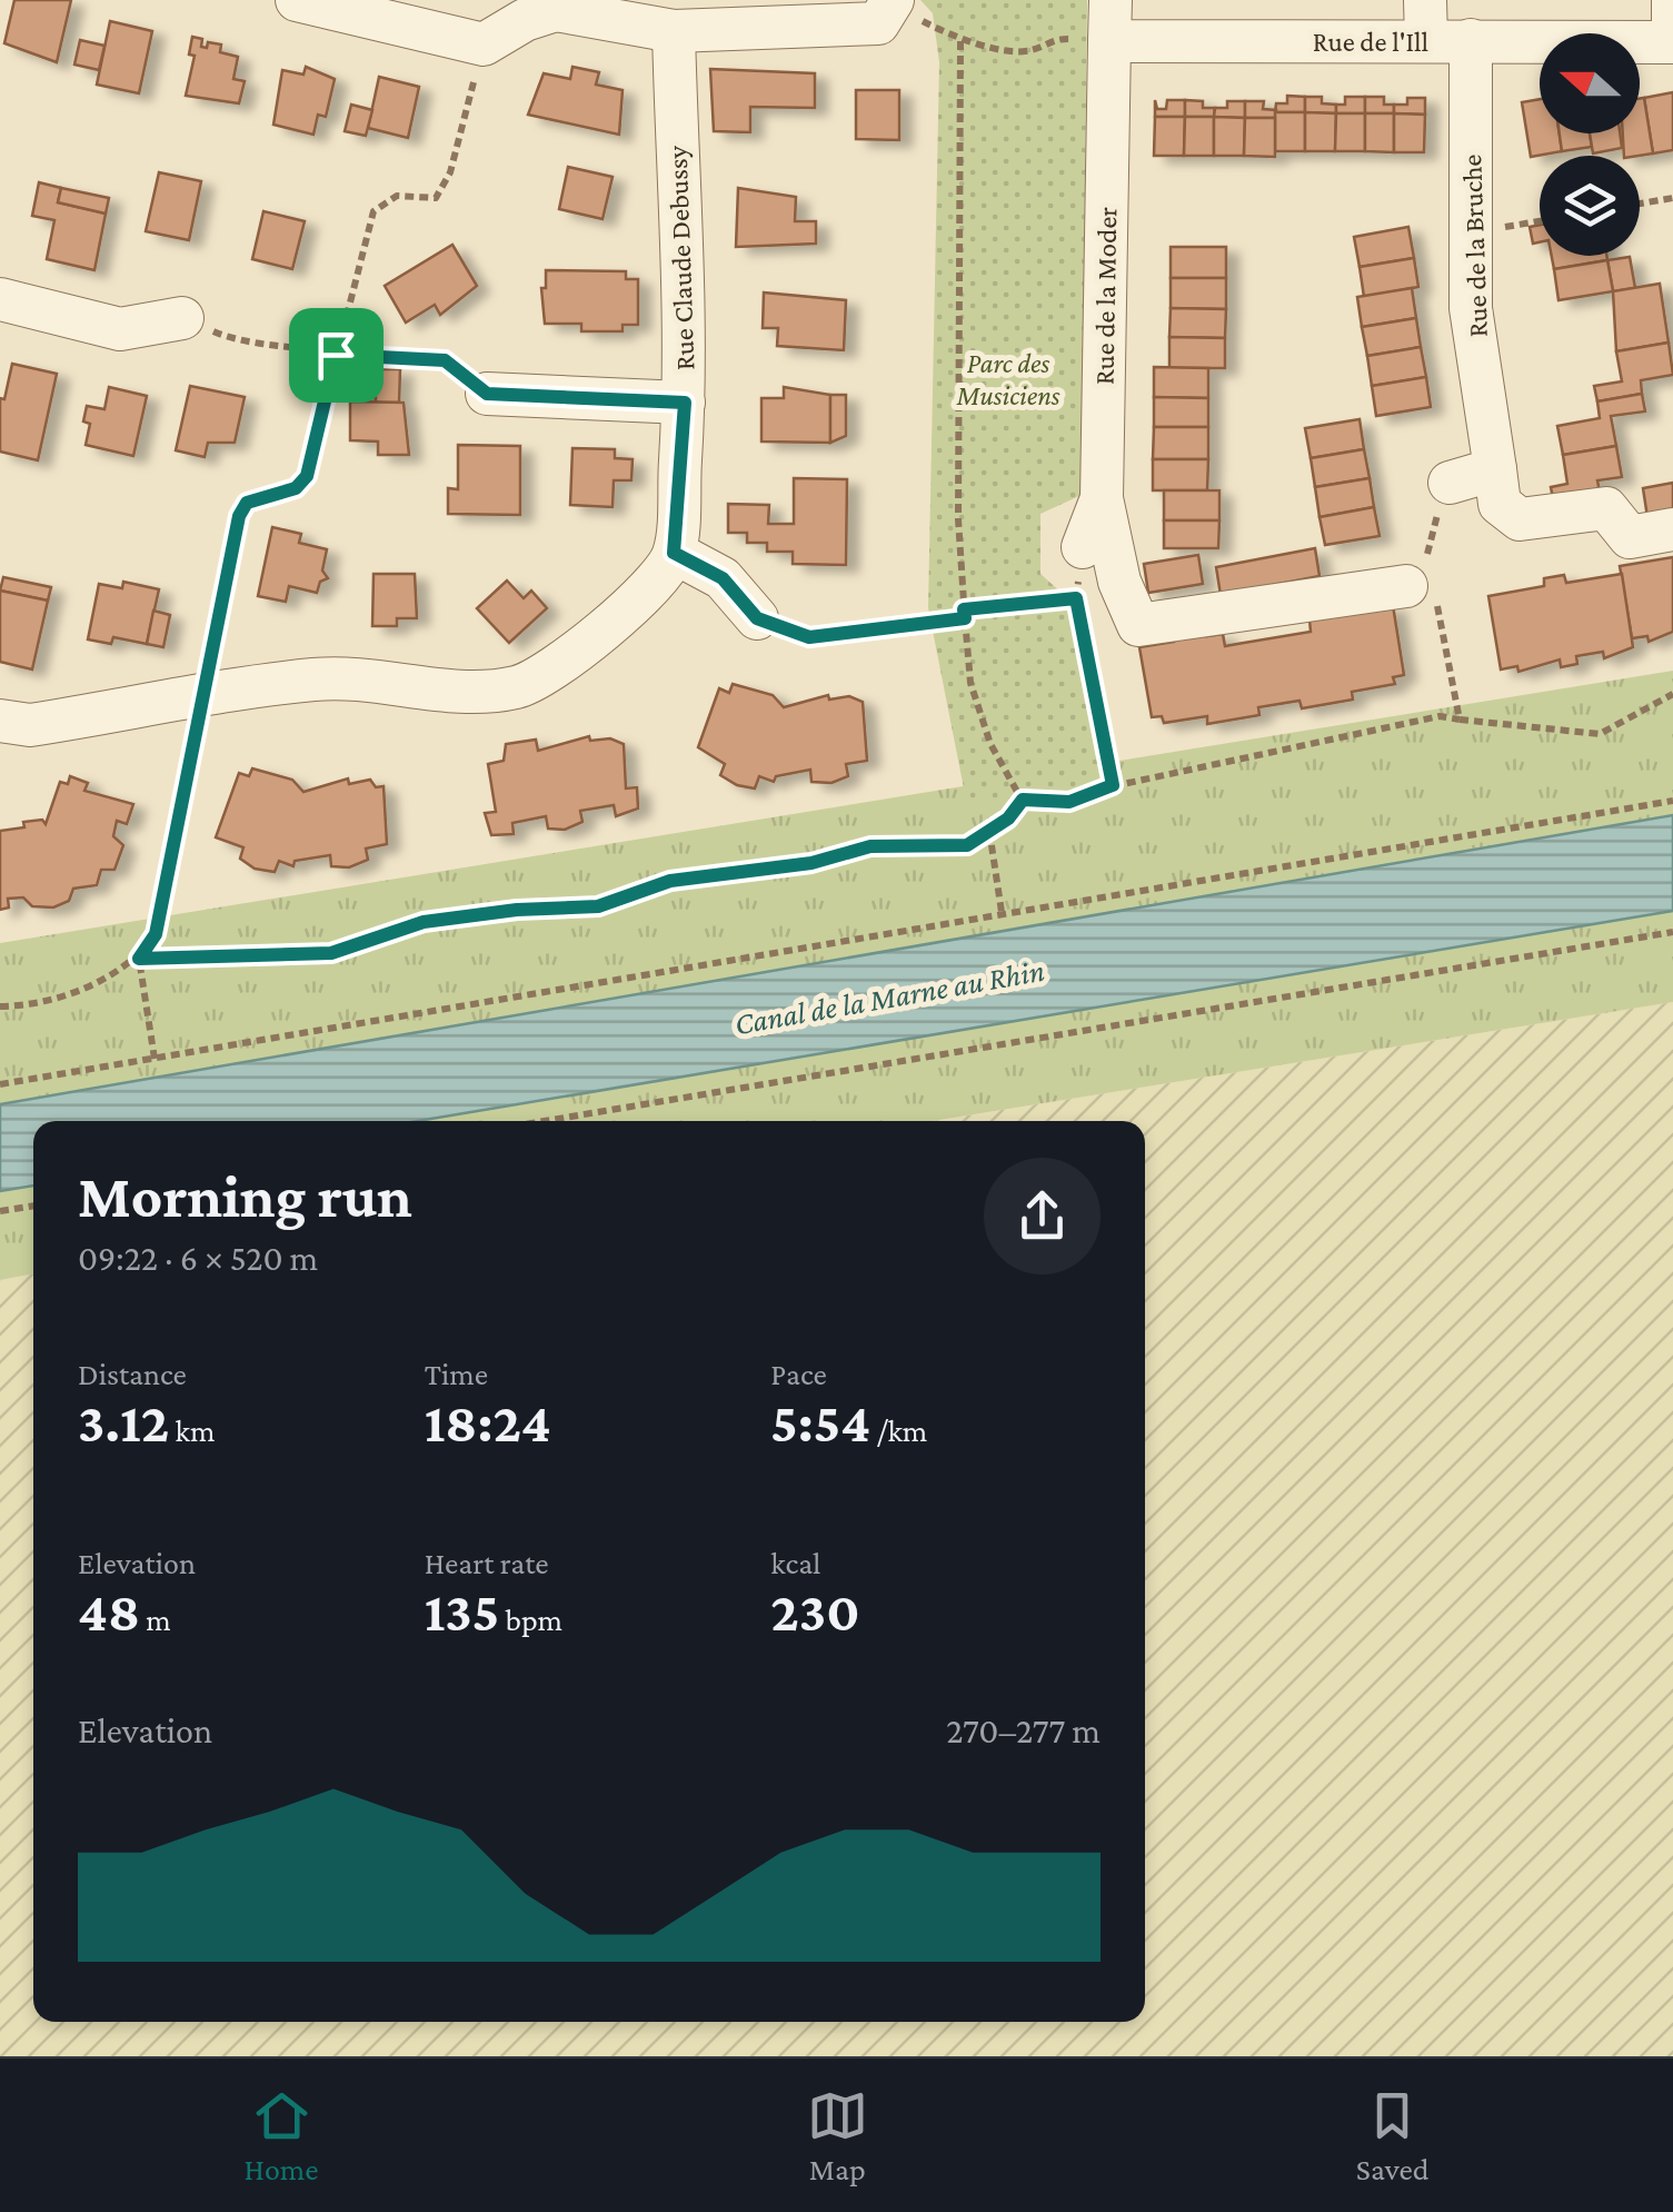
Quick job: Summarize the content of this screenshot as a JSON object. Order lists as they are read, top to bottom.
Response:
{
  "streets": {
    "street": [
      "Rue de l'Ill",
      "Rue de la Bruche",
      "Rue Claude Debussy",
      "Rue de la Moder"
    ]
  },
  "crossings": [
    ["Rue de l'Ill", "Rue de la Bruche"],
    ["Rue de l'Ill", "Rue de la Moder"]
  ],
  "water": ["Canal de la Marne au Rhin"],
  "parks": ["Parc des Musiciens"],
  "north": "left",
  "page": {
    "heading": ["Morning run", "09:22 · 6 × 520 m"],
    "stats": [
      ["Distance", "3.12 km"],
      ["Time", "18:24"],
      ["Pace", "5:54 /km"],
      ["Elevation", "48 m"],
      ["Heart rate", "135 bpm"],
      ["kcal", "230"]
    ],
    "chart": ["Elevation", "270–277 m"],
    "tabs": ["Home", "Map", "Saved"]
  }
}
